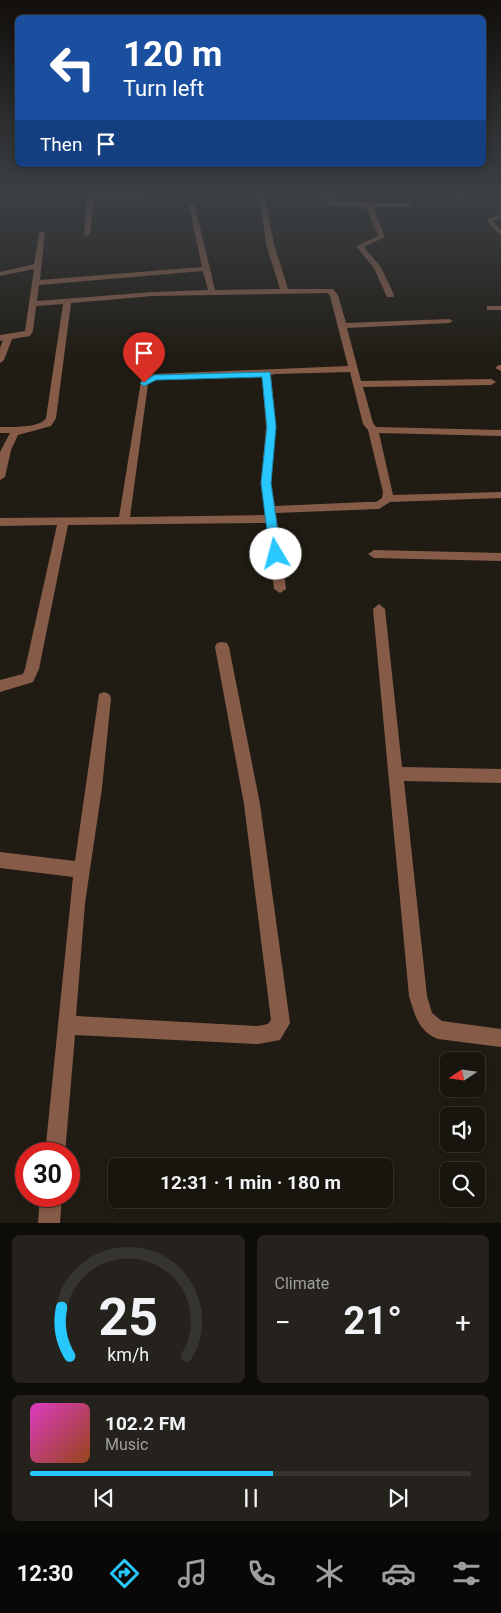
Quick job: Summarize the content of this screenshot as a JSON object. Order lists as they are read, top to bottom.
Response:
{
  "north": "left",
  "page": {
    "turn": ["120 m", "Turn left"],
    "then": "Then",
    "limit": "30",
    "trip": "12:31 · 1 min · 180 m",
    "tile": "Climate",
    "heat": ["−", "21°", "+"],
    "song": ["102.2 FM", "Music"],
    "tabs": "12:30",
    "gauge": ["25", "km/h"]
  }
}
